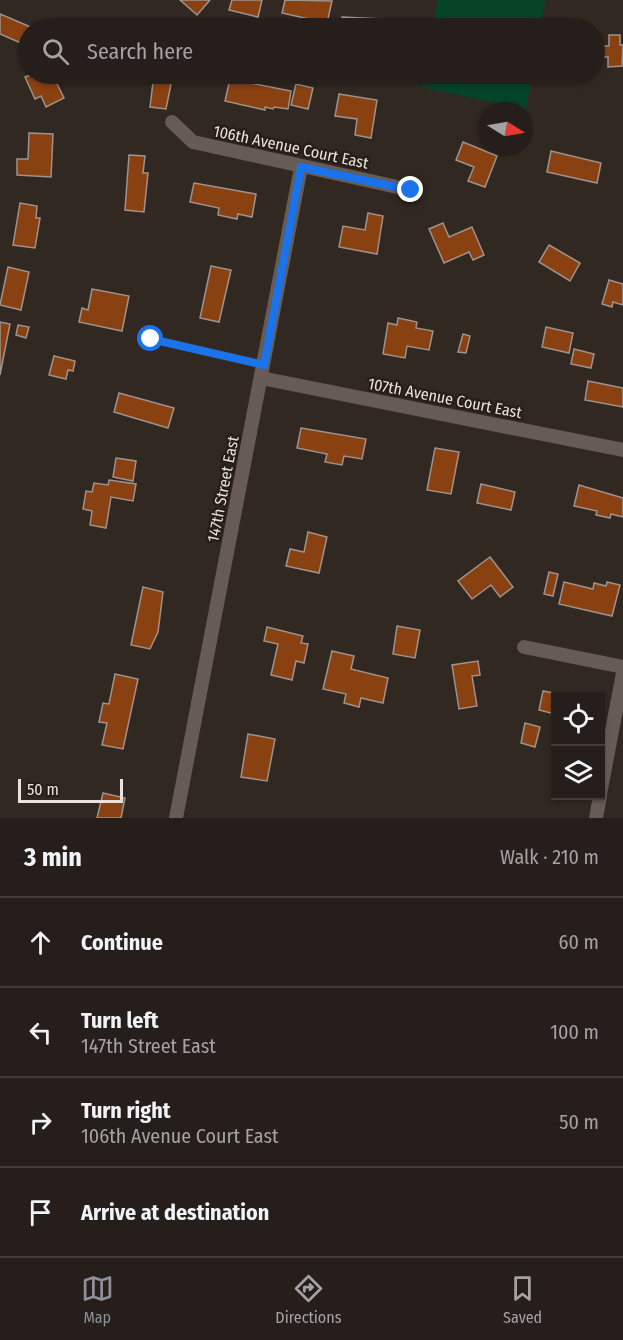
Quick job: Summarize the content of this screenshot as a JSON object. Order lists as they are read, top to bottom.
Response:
{
  "streets": {
    "street": ["106th Avenue Court East", "107th Avenue Court East", "147th Street East"]
  },
  "crossings": [
    ["106th Avenue Court East", "147th Street East"],
    ["107th Avenue Court East", "147th Street East"]
  ],
  "scale_bar": "50 m",
  "north": "right",
  "page": {
    "search": "Search here",
    "scale": "50 m",
    "heading": ["3 min", "Walk · 210 m"],
    "list": [
      ["Continue", "60 m"],
      ["Turn left", "147th Street East", "100 m"],
      ["Turn right", "106th Avenue Court East", "50 m"],
      "Arrive at destination"
    ],
    "nav": ["Map", "Directions", "Saved"]
  }
}
